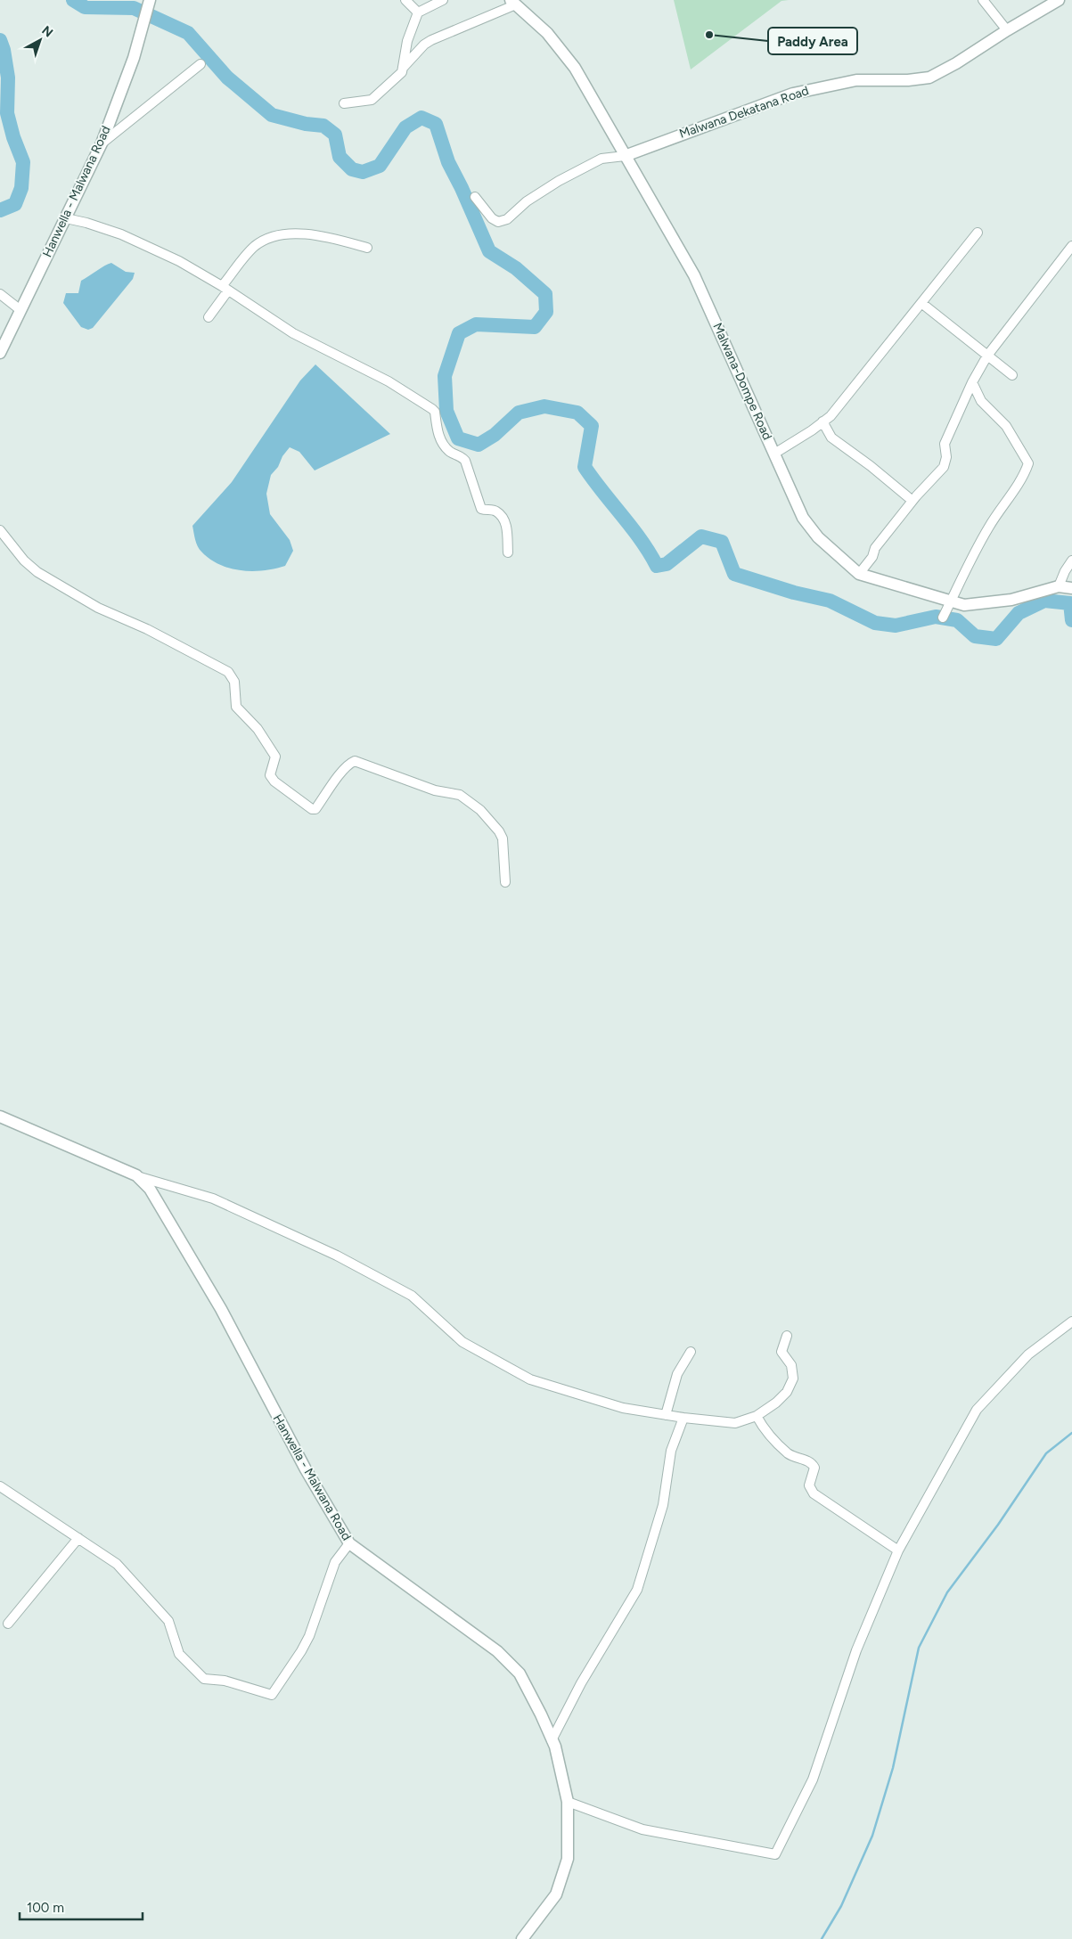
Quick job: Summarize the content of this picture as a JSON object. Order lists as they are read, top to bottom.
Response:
{
  "streets": {
    "street": ["Malwana Dekatana Road", "Hanwella - Malwana Road", "Malwana-Dompe Road"]
  },
  "crossings": [
    ["Malwana Dekatana Road", "Malwana-Dompe Road"]
  ],
  "places": ["Paddy Area"],
  "scale_bar": "100 m",
  "north": "top right"
}
